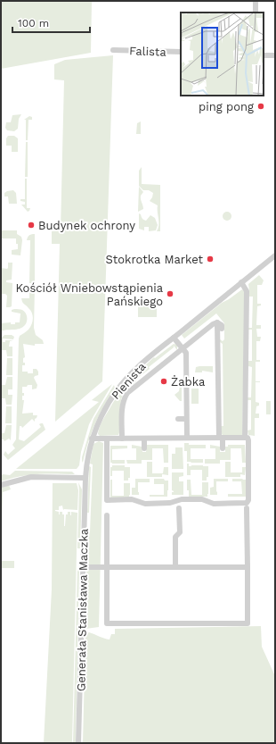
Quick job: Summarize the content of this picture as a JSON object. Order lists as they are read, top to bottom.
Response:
{
  "streets": {
    "street": ["Falista", "Pienista", "Generała Stanisława Maczka"]
  },
  "crossings": [
    ["Pienista", "Generała Stanisława Maczka"]
  ],
  "places": [
    "ping pong",
    "Budynek ochrony",
    "Stokrotka Market",
    "Kościół Wniebowstąpienia Pańskiego",
    "Żabka"
  ],
  "scale_bar": "100 m"
}
